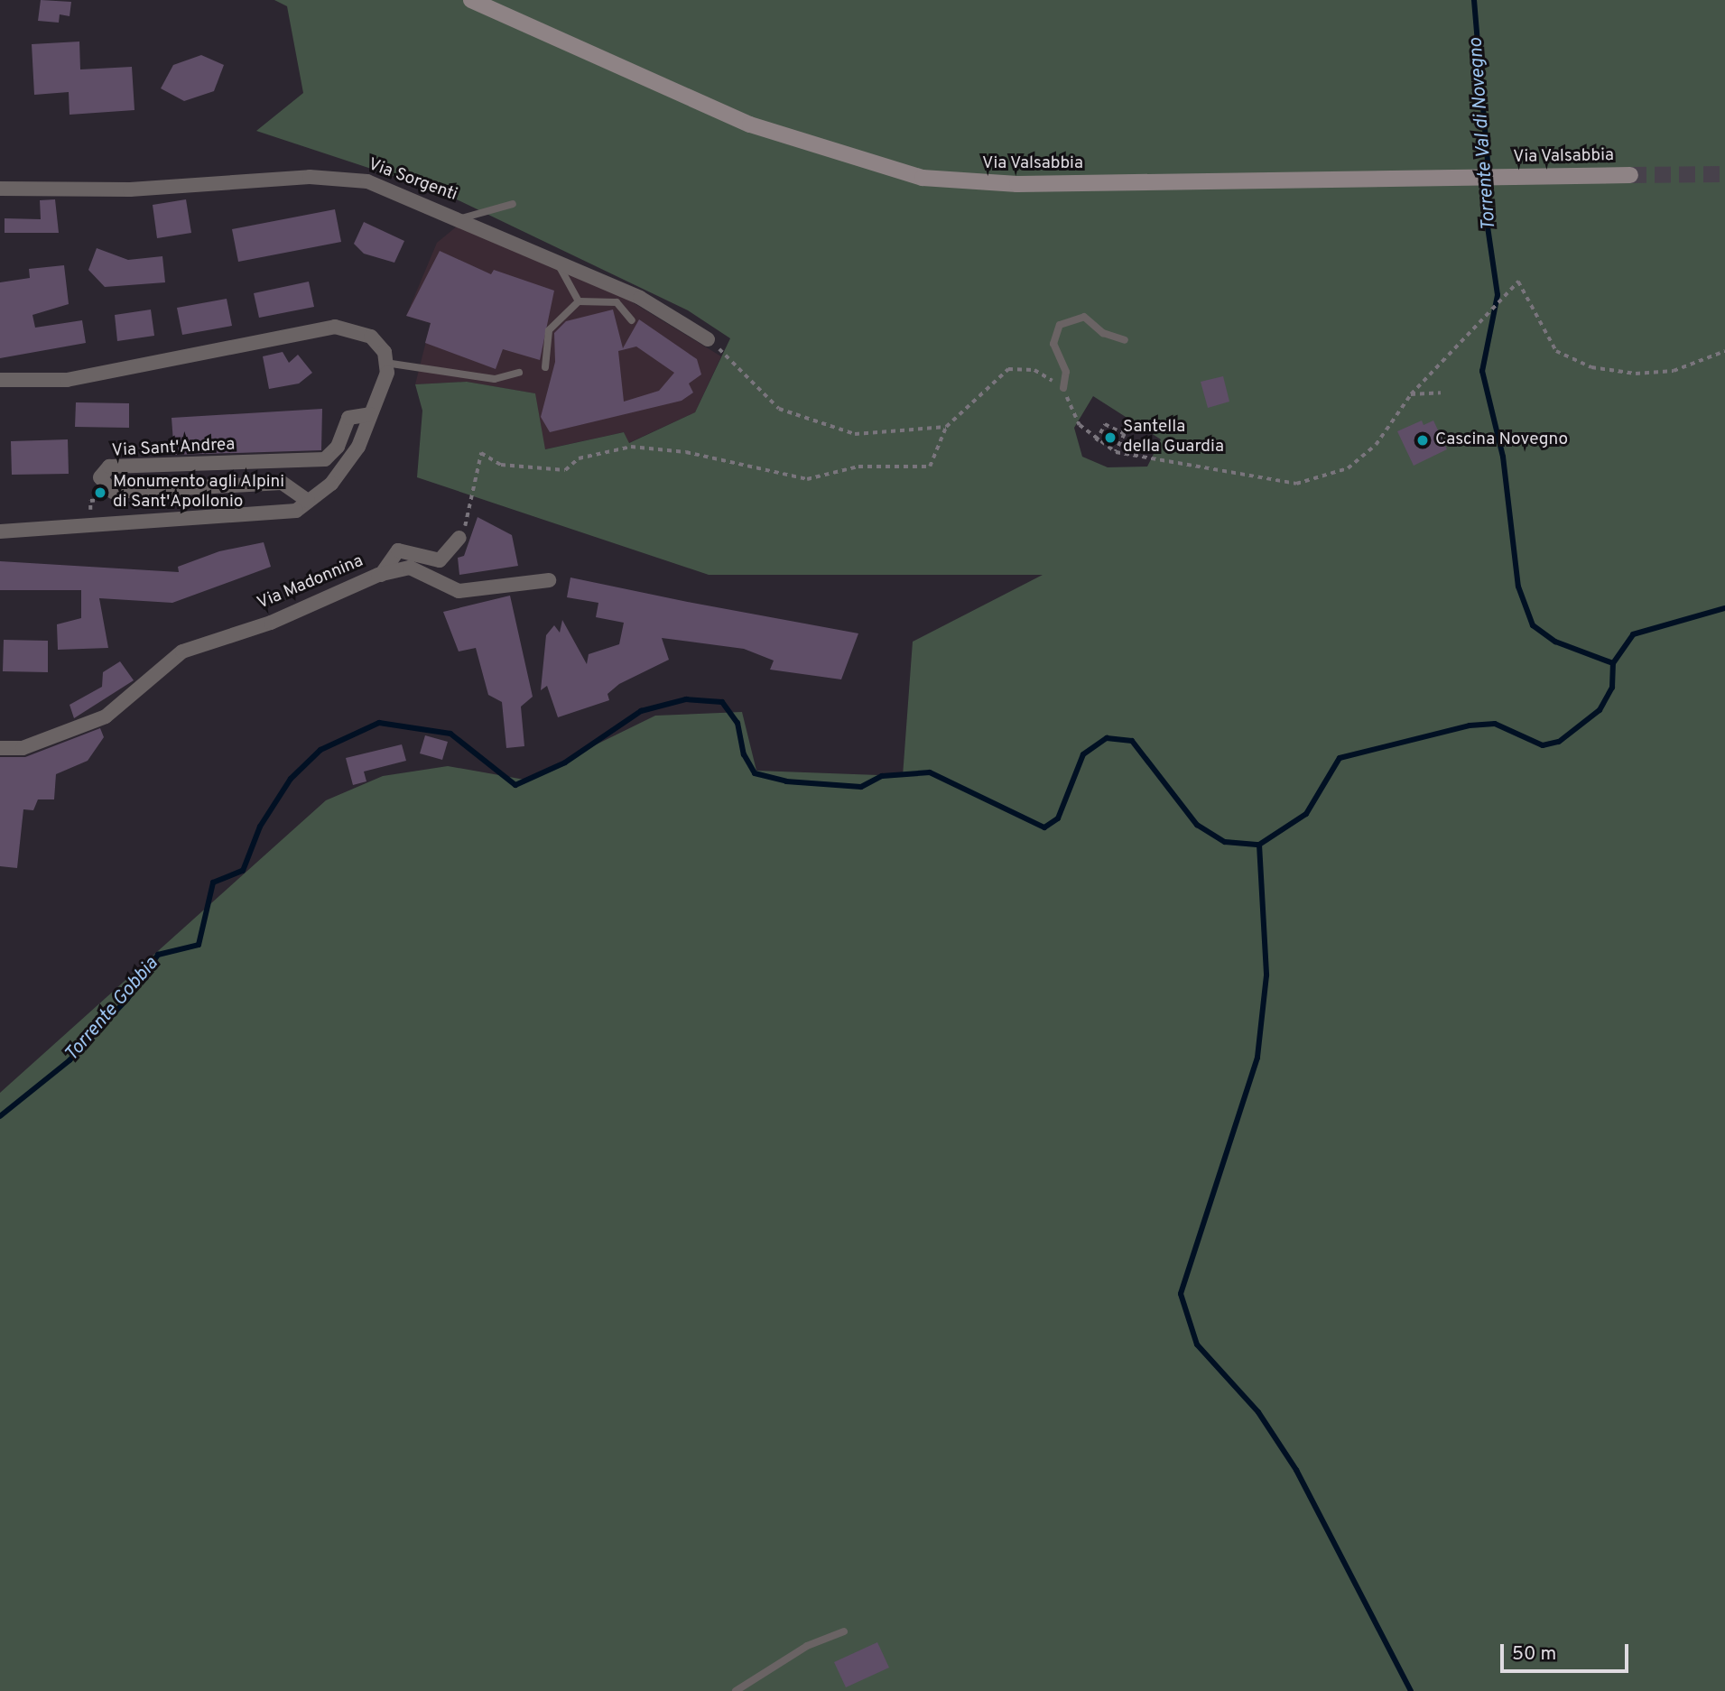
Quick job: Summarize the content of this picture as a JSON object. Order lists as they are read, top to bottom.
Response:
{
  "streets": {
    "main road": ["Via Valsabbia"],
    "street": ["Via Sorgenti", "Via Sant'Andrea", "Via Madonnina"]
  },
  "water": ["Torrente Val di Novegno", "Torrente Gobbia"],
  "places": ["Santella della Guardia", "Cascina Novegno", "Monumento agli Alpini di Sant'Apollonio"],
  "scale_bar": "50 m"
}
